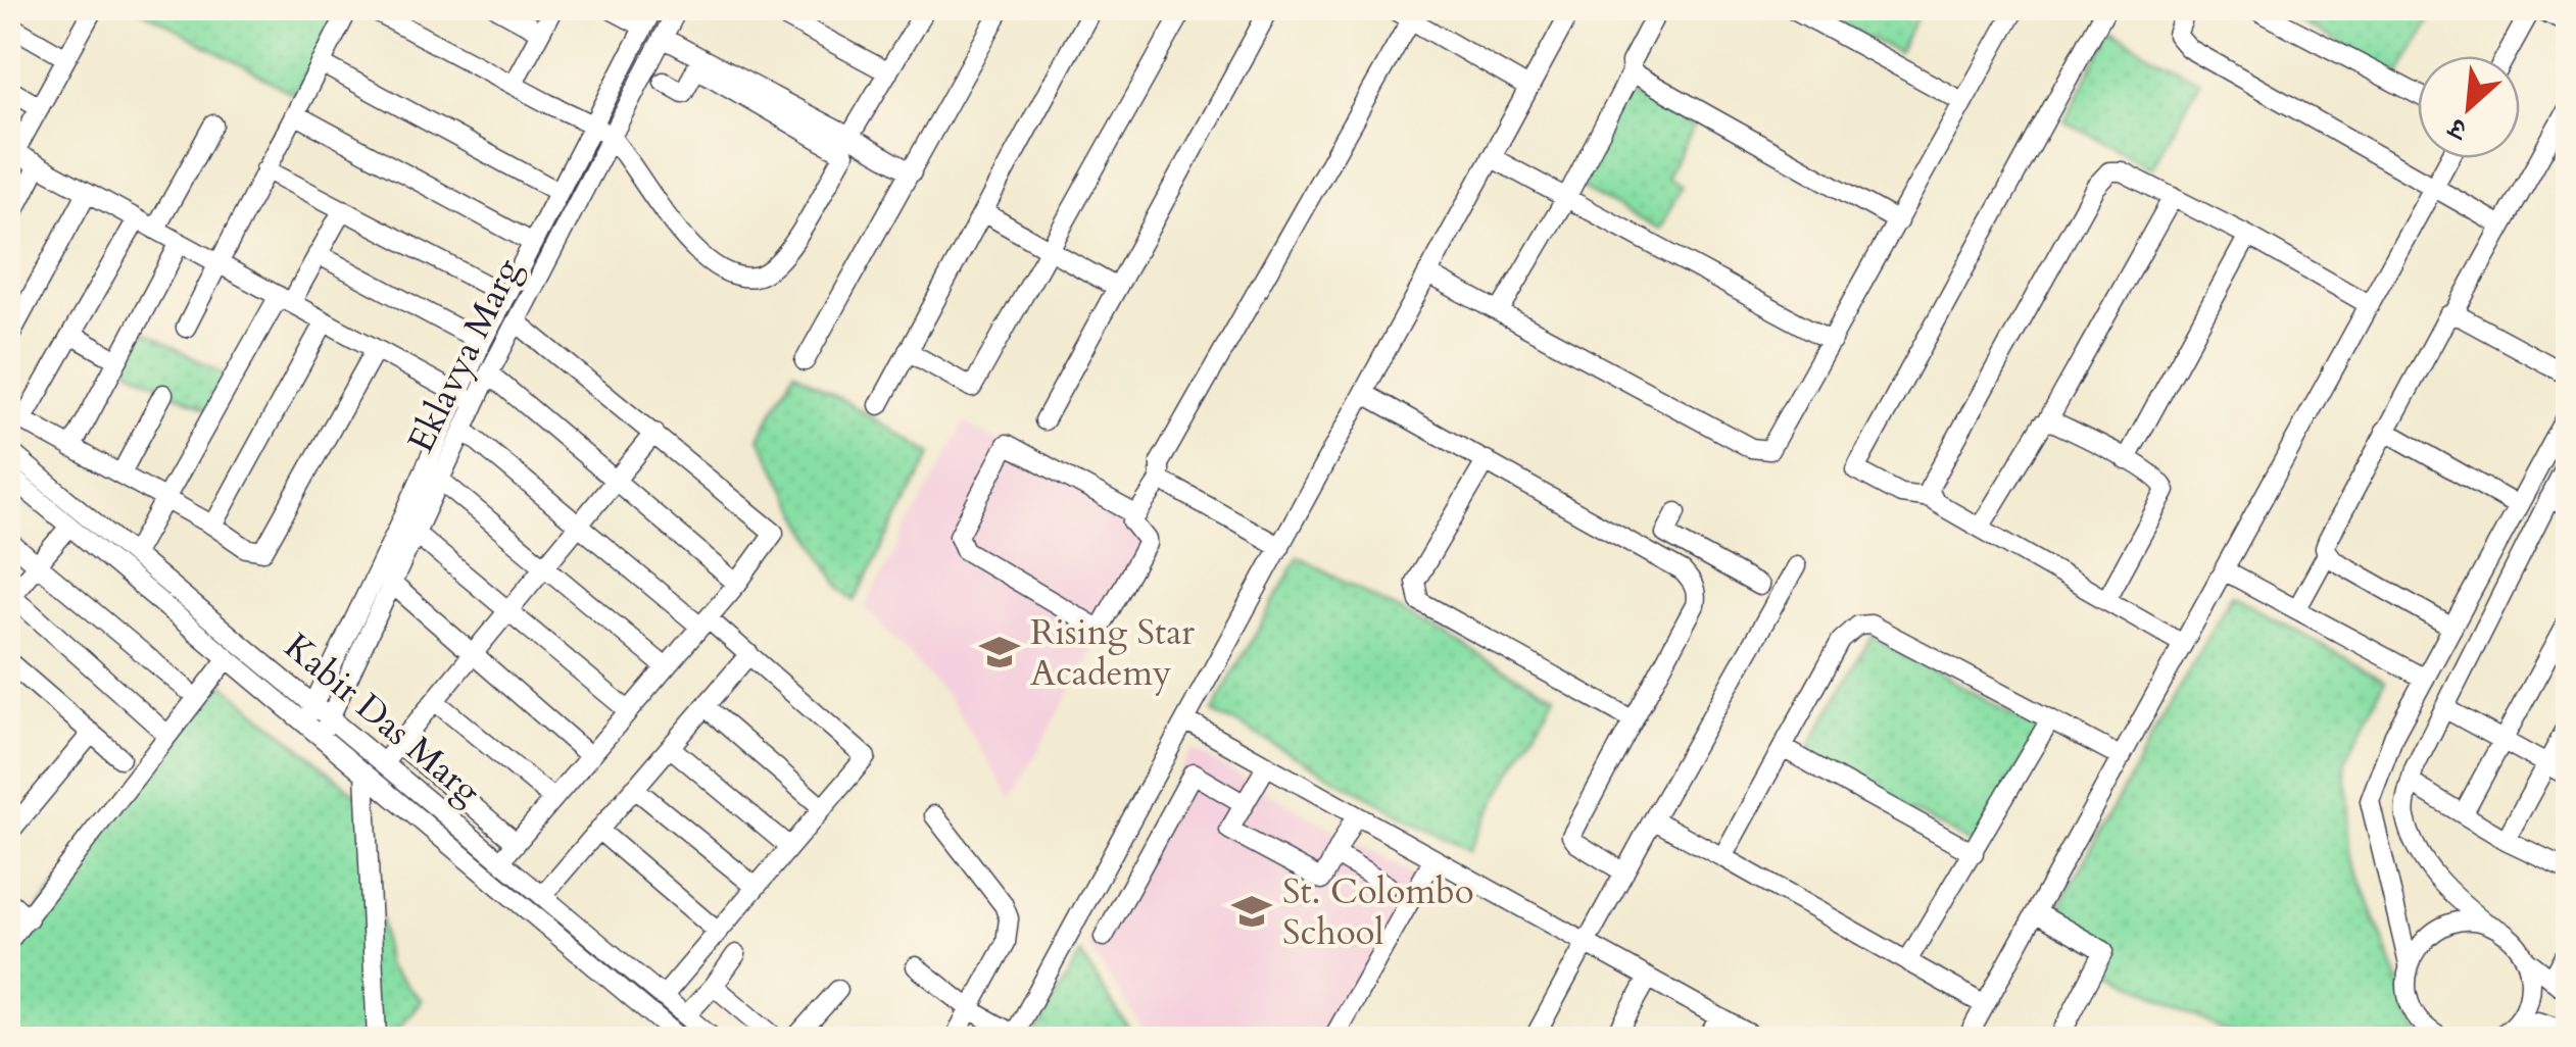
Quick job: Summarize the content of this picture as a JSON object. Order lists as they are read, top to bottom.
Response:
{
  "streets": {
    "street": ["Eklavya Marg", "Kabir Das Marg"]
  },
  "crossings": [
    ["Eklavya Marg", "Kabir Das Marg"]
  ],
  "places": {
    "school or university": ["Rising Star Academy", "St. Colombo School"]
  },
  "north": "bottom left"
}
